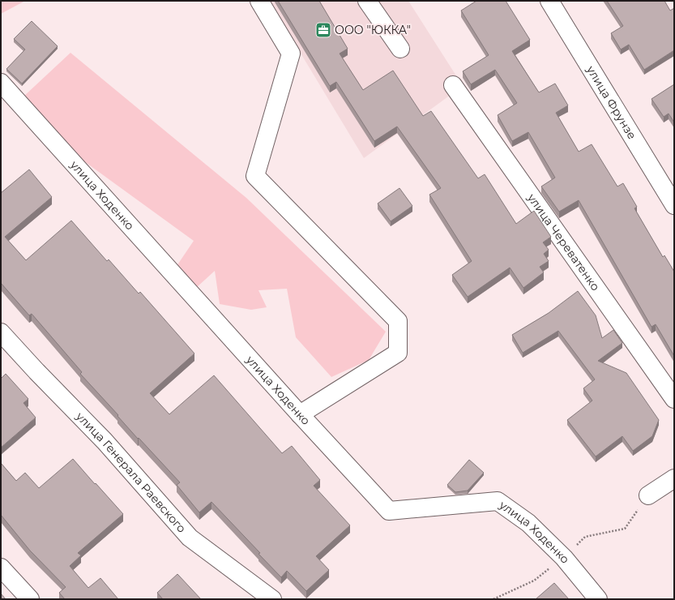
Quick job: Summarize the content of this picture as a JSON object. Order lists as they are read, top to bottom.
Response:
{
  "streets": {
    "street": [
      "улица Фрунзе",
      "улица Ходенко",
      "улица Череватенко",
      "улица Генерала Раевского"
    ]
  },
  "places": {
    "office": ["ООО \"ЮККА\""]
  }
}
